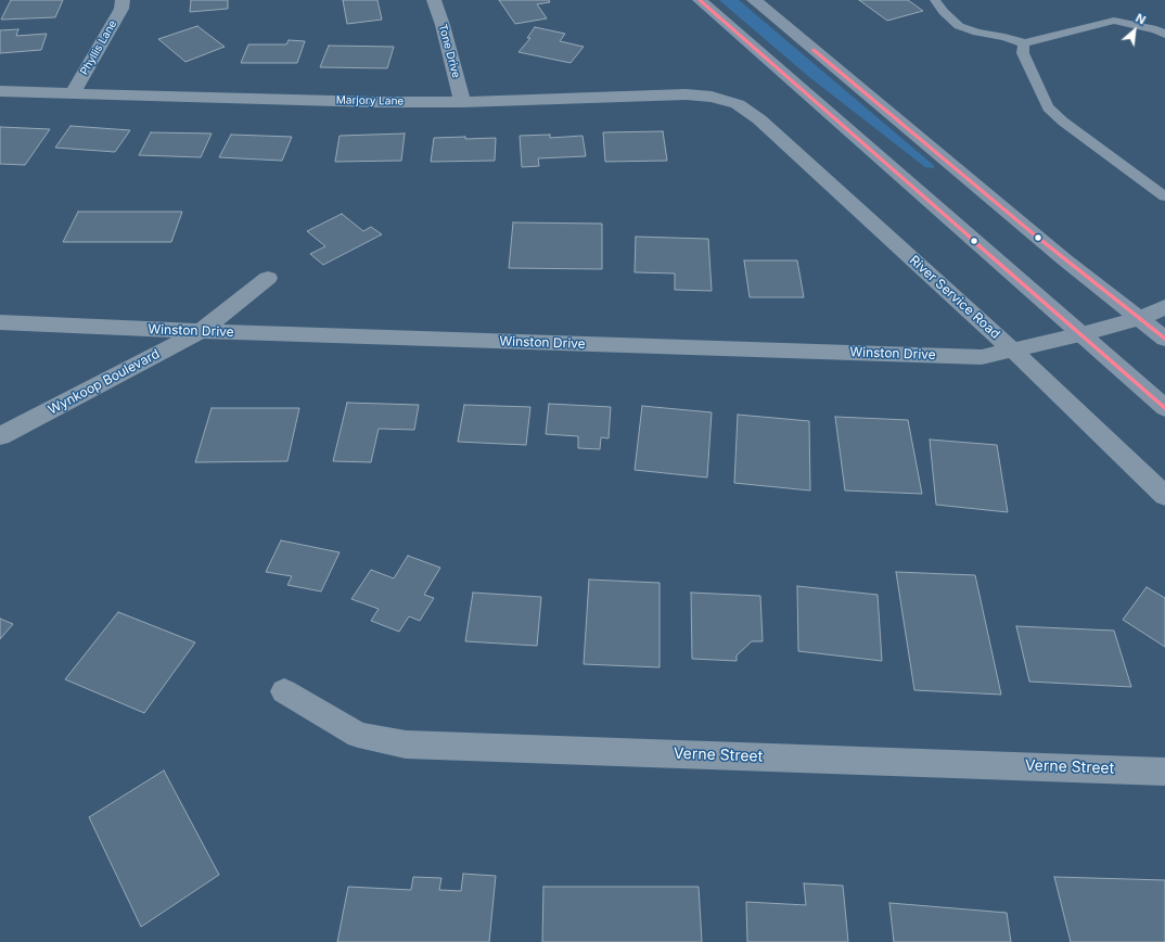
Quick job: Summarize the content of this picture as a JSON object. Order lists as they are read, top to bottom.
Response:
{
  "streets": {
    "street": [
      "Phyllis Lane",
      "Tone Drive",
      "Marjory Lane",
      "River Service Road",
      "Winston Drive",
      "Wynkoop Boulevard",
      "Verne Street"
    ]
  },
  "crossings": [
    ["Phyllis Lane", "Marjory Lane"],
    ["Tone Drive", "Marjory Lane"],
    ["Marjory Lane", "River Service Road"],
    ["River Service Road", "Winston Drive"],
    ["Winston Drive", "Wynkoop Boulevard"]
  ],
  "north": "top right"
}
